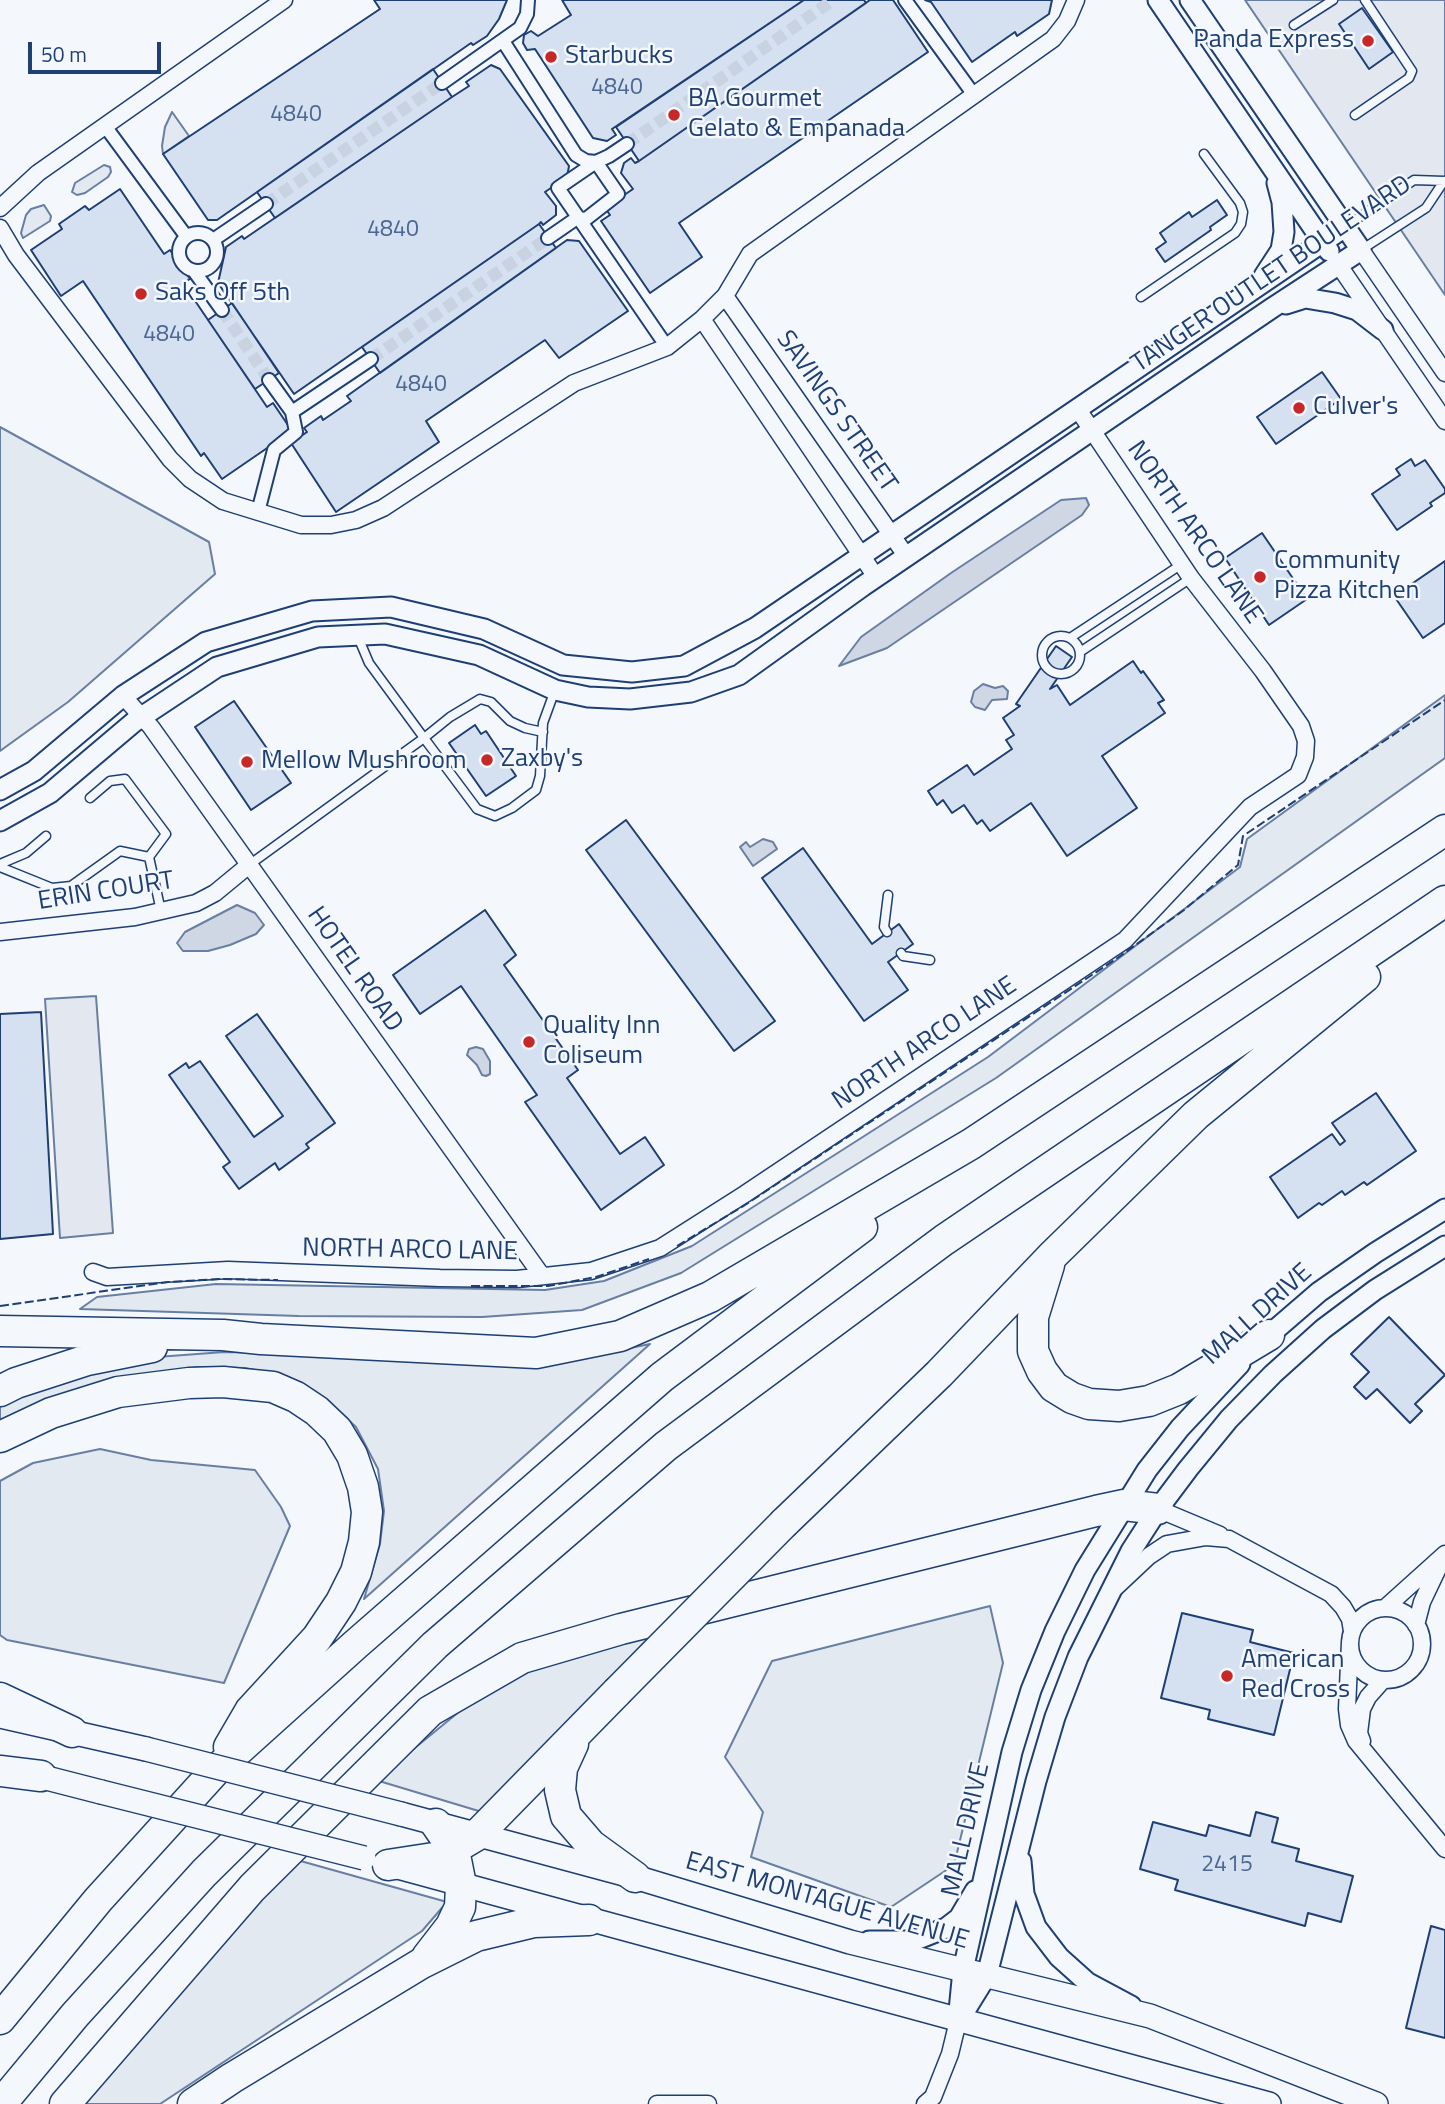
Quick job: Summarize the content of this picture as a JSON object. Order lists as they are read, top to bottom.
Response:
{
  "streets": {
    "main road": ["EAST MONTAGUE AVENUE"],
    "street": [
      "TANGER OUTLET BOULEVARD",
      "SAVINGS STREET",
      "NORTH ARCO LANE",
      "ERIN COURT",
      "HOTEL ROAD",
      "MALL DRIVE"
    ]
  },
  "crossings": [
    ["TANGER OUTLET BOULEVARD", "SAVINGS STREET"],
    ["TANGER OUTLET BOULEVARD", "NORTH ARCO LANE"],
    ["TANGER OUTLET BOULEVARD", "HOTEL ROAD"],
    ["NORTH ARCO LANE", "HOTEL ROAD"],
    ["ERIN COURT", "HOTEL ROAD"],
    ["MALL DRIVE", "EAST MONTAGUE AVENUE"]
  ],
  "places": [
    "Panda Express",
    "Starbucks",
    "BA Gourmet Gelato & Empanada",
    "Saks Off 5th",
    "Culver's",
    "Community Pizza Kitchen",
    "Zaxby's",
    "Mellow Mushroom",
    "Quality Inn Coliseum",
    "American Red Cross"
  ],
  "house_numbers": [
    "4840",
    "4840",
    "4840",
    "4840",
    "4840",
    "2415"
  ],
  "scale_bar": "50 m"
}
